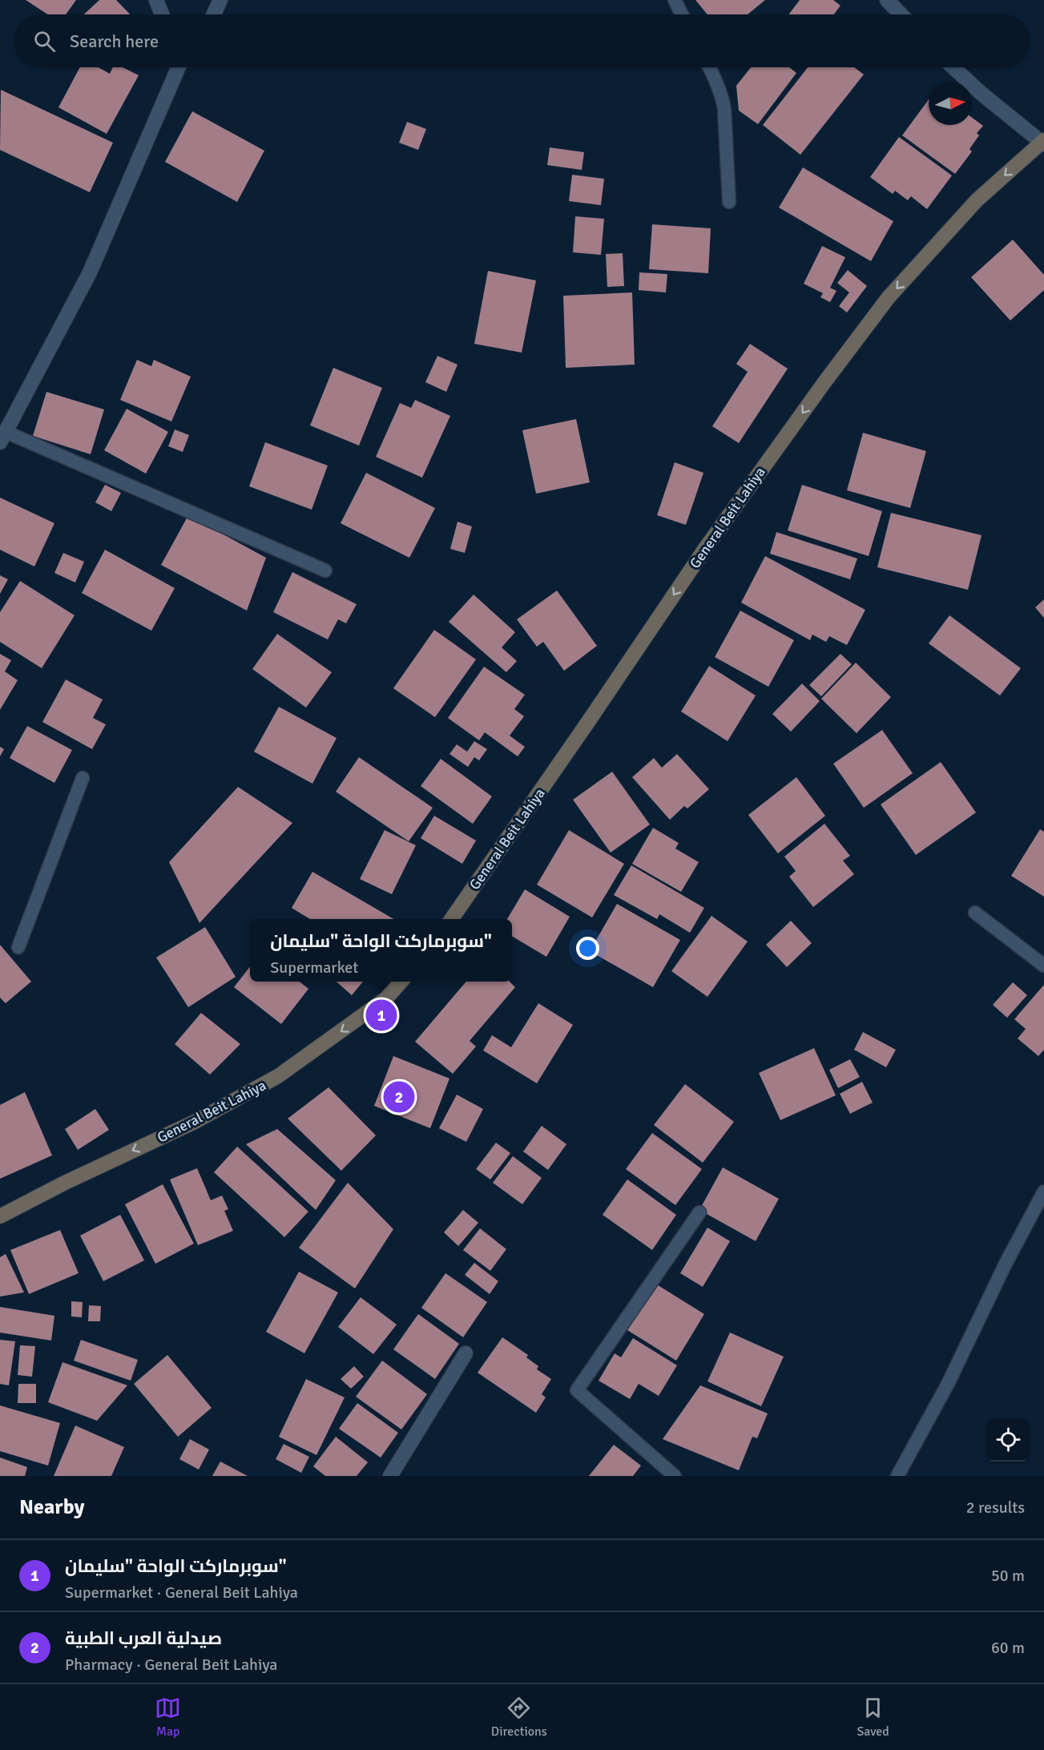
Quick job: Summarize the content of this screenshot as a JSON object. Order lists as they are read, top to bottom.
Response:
{
  "streets": {
    "main road": ["General Beit Lahiya"]
  },
  "one_way": ["General Beit Lahiya"],
  "north": "right",
  "page": {
    "search": "Search here",
    "popup": ["سوبرماركت الواحة \"سليمان\"", "Supermarket"],
    "pins": ["1", "2"],
    "heading": ["Nearby", "2 results"],
    "list": [
      {
        "mark": "1",
        "name": "سوبرماركت الواحة \"سليمان\"",
        "note": "Supermarket · General Beit Lahiya",
        "value": "50 m"
      },
      {
        "mark": "2",
        "name": "صيدلية العرب الطبية",
        "note": "Pharmacy · General Beit Lahiya",
        "value": "60 m"
      }
    ],
    "nav": ["Map", "Directions", "Saved"]
  }
}
